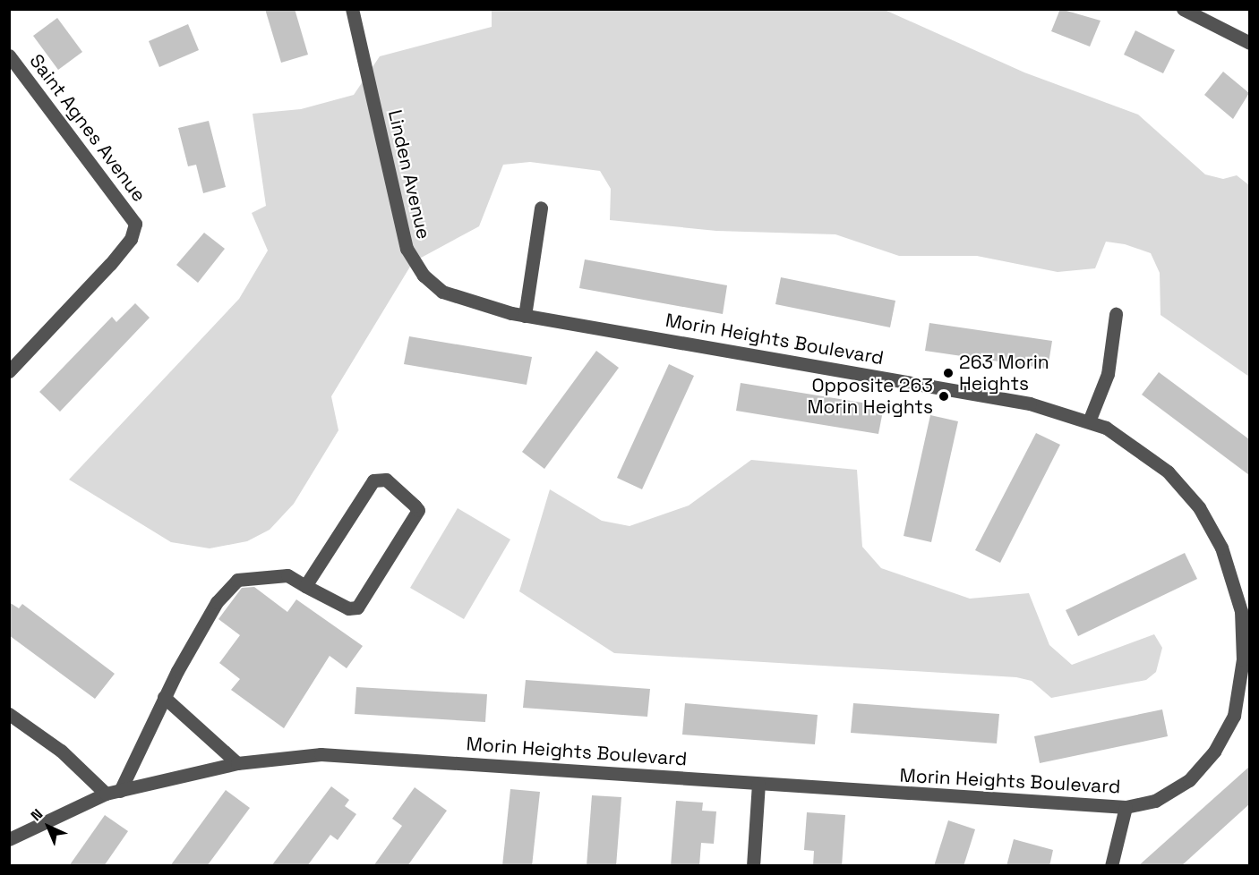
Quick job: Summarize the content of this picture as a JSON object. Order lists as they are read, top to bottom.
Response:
{
  "streets": {
    "street": ["Saint Agnes Avenue", "Linden Avenue", "Morin Heights Boulevard"]
  },
  "crossings": [
    ["Linden Avenue", "Morin Heights Boulevard"]
  ],
  "places": ["263 Morin Heights", "Opposite 263 Morin Heights"],
  "north": "top left"
}
